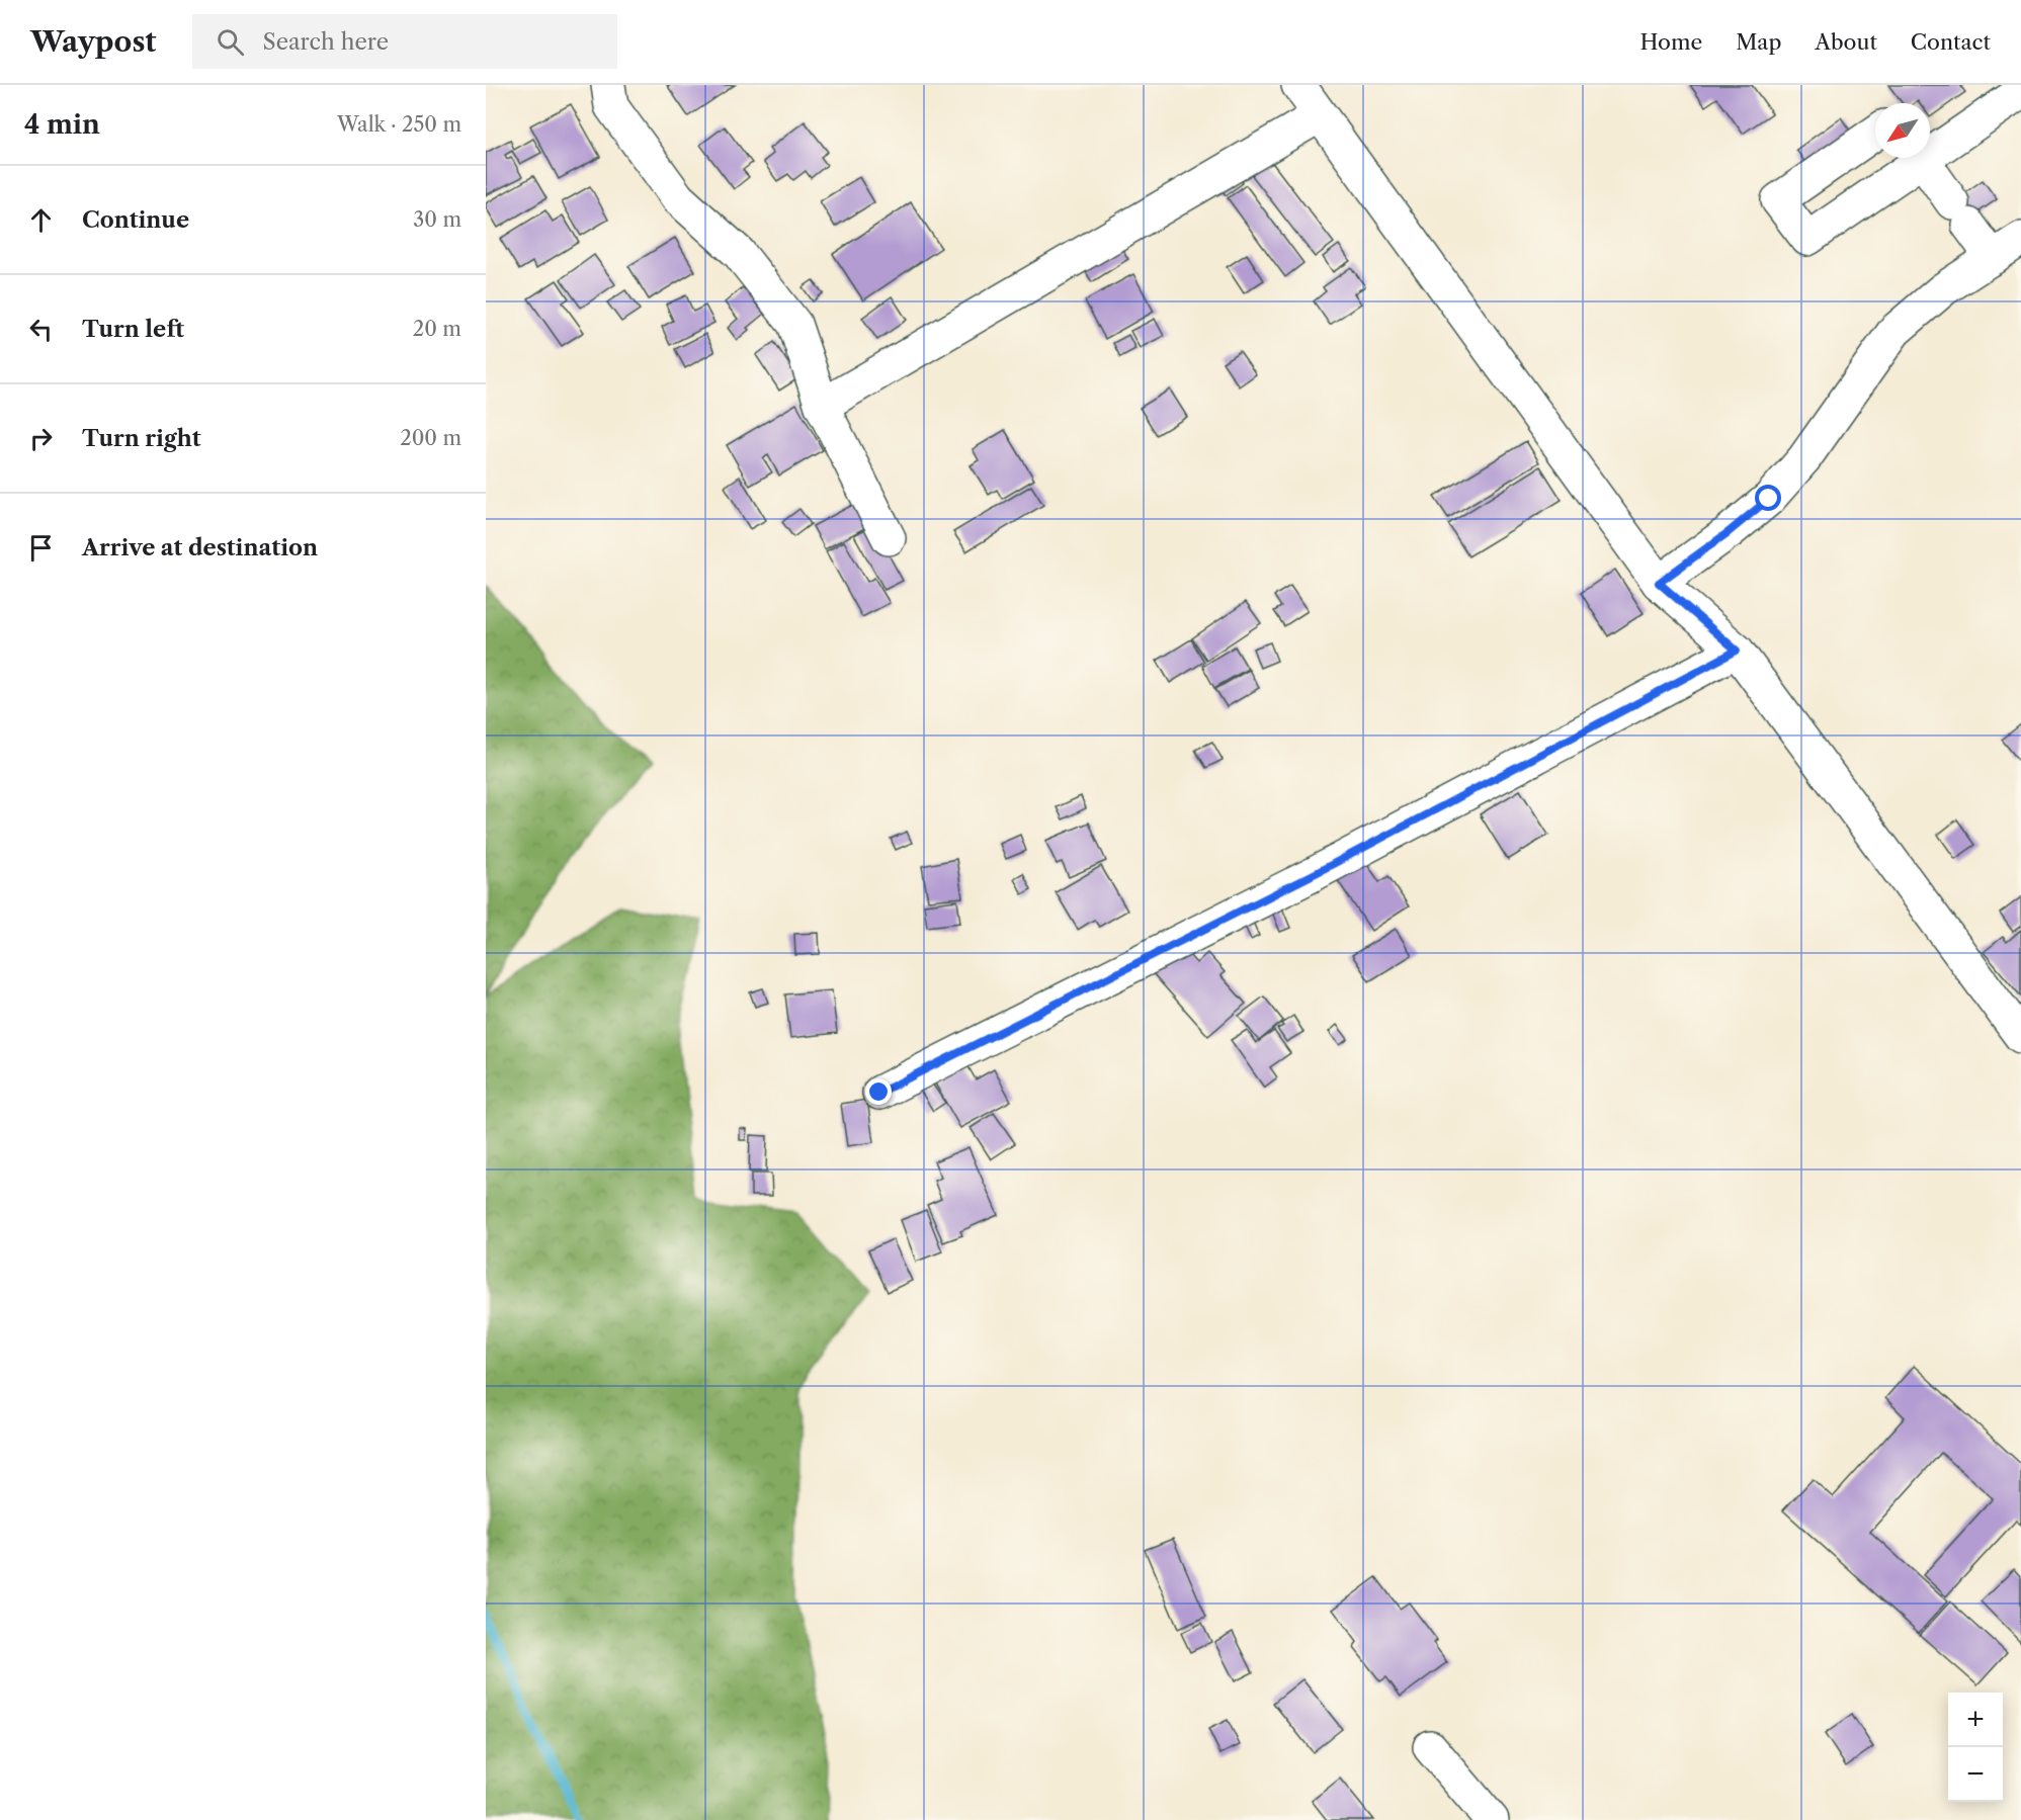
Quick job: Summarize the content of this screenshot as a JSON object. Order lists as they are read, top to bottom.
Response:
{
  "north": "bottom left",
  "page": {
    "header": "Waypost",
    "search": "Search here",
    "nav": [
      "Home",
      "Map",
      "About",
      "Contact"
    ],
    "heading": ["4 min", "Walk · 250 m"],
    "list": [
      ["Continue", "30 m"],
      ["Turn left", "20 m"],
      ["Turn right", "200 m"],
      "Arrive at destination"
    ],
    "map_buttons": ["+", "−"]
  }
}
